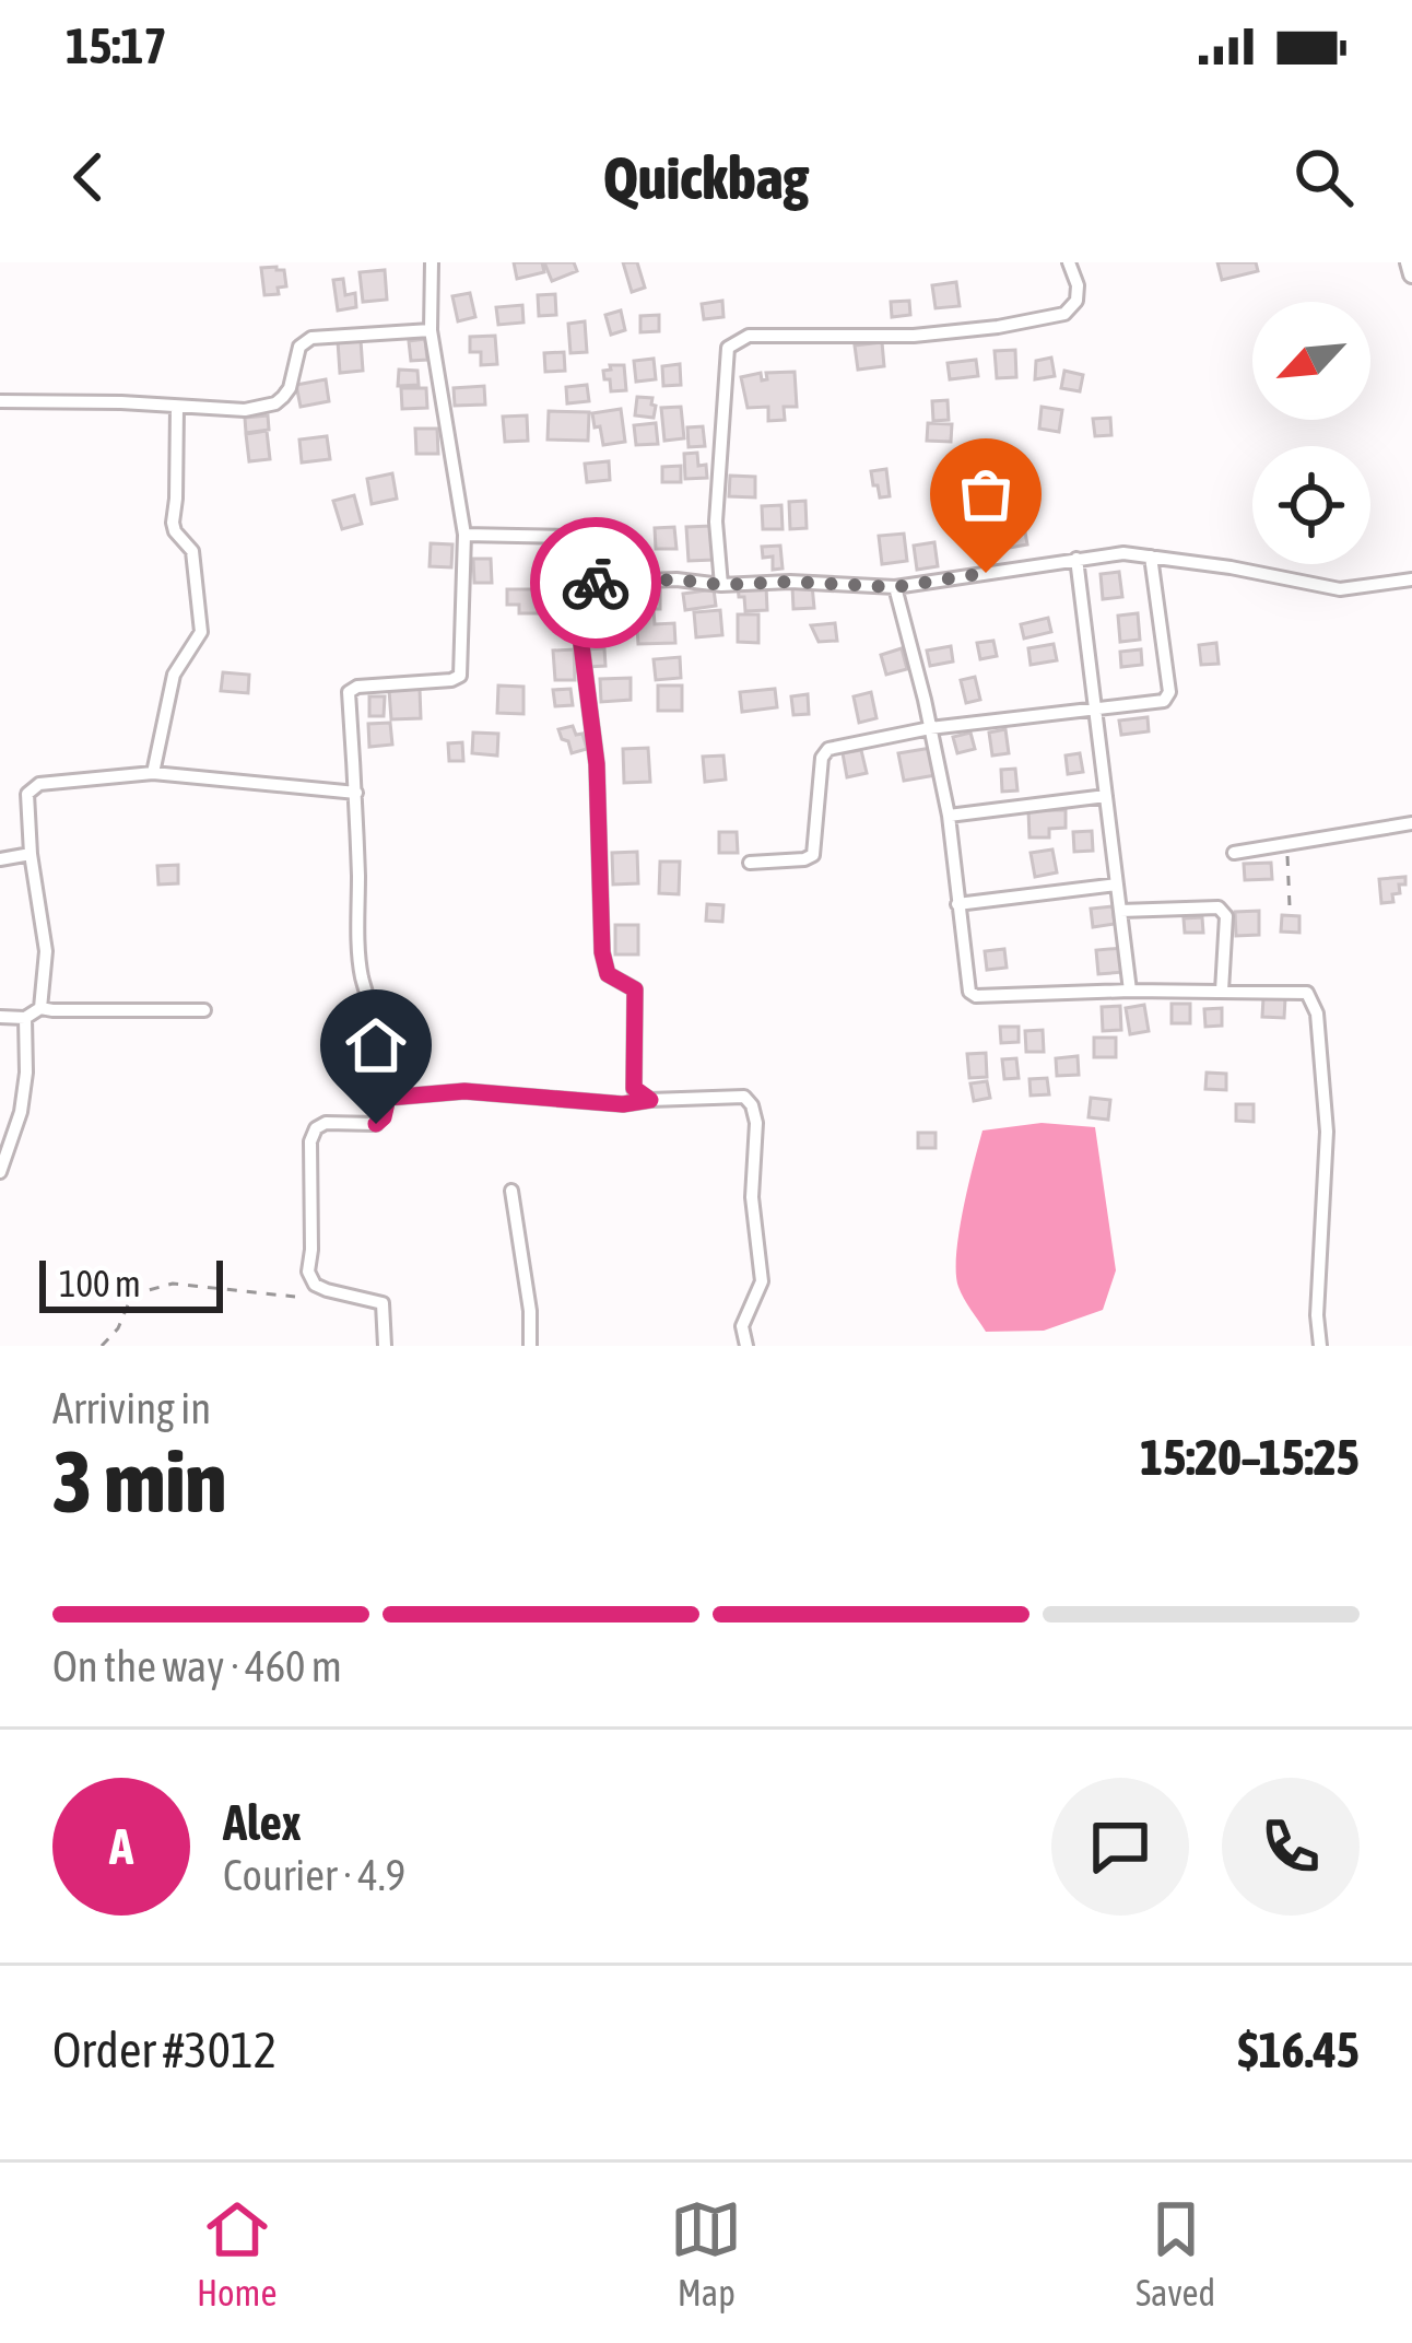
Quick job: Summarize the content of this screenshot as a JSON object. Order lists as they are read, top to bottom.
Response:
{
  "scale_bar": "100 m",
  "north": "bottom left",
  "page": {
    "status": "15:17",
    "header": "Quickbag",
    "scale": "100 m",
    "heading": ["3 min", "Arriving in", "15:20–15:25"],
    "panel": [
      "Alex",
      "Courier · 4.9",
      "Order #3012",
      "$16.45"
    ],
    "bar": "On the way · 460 m",
    "round": "A",
    "tabs": ["Home", "Map", "Saved"]
  }
}
